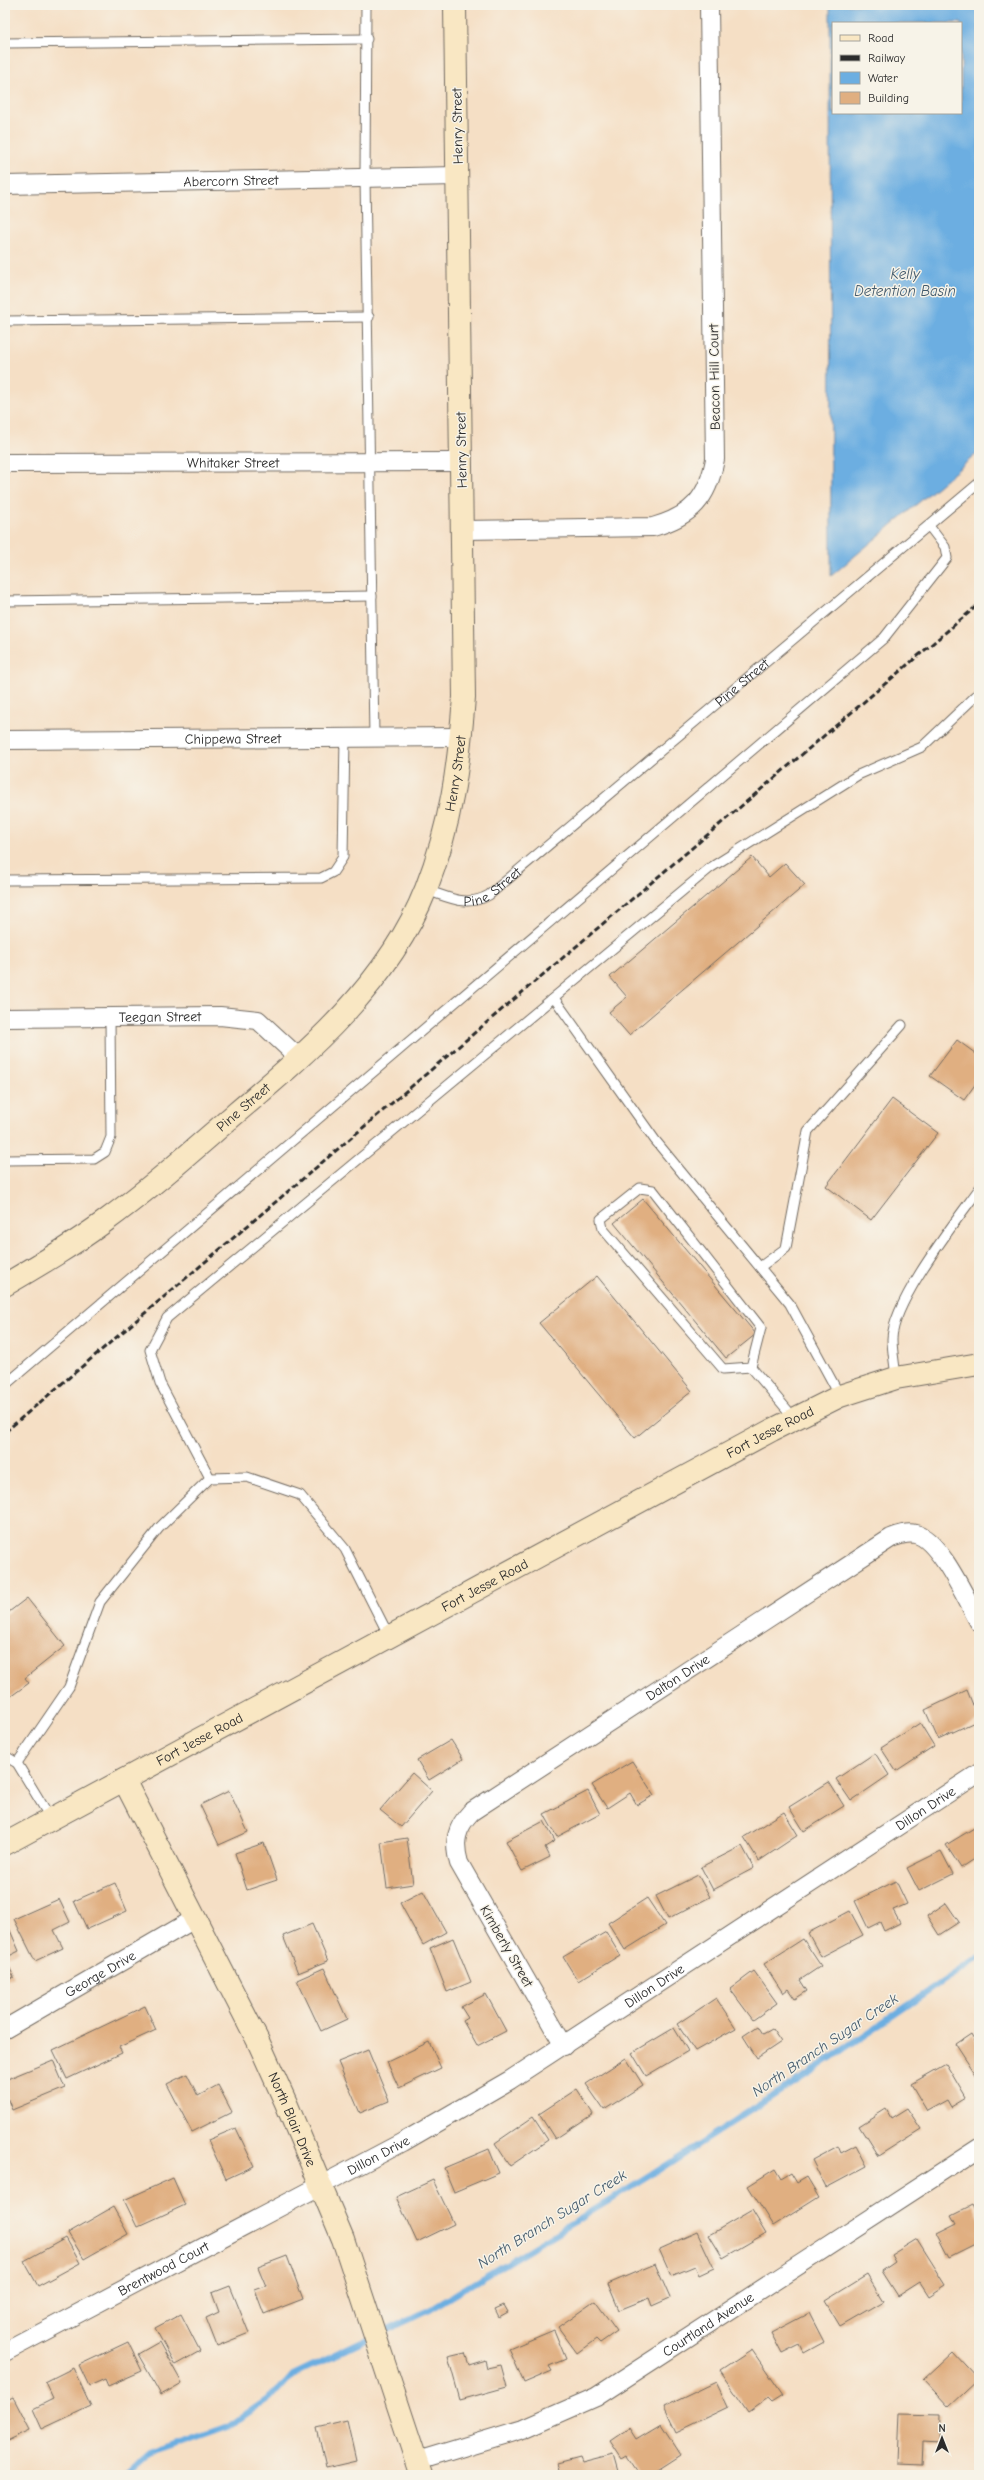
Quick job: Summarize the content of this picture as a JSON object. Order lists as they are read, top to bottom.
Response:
{
  "streets": {
    "street": [
      "Henry Street",
      "Abercorn Street",
      "Beacon Hill Court",
      "Whitaker Street",
      "Pine Street",
      "Chippewa Street",
      "Teegan Street",
      "Fort Jesse Road",
      "Dalton Drive",
      "Dillon Drive",
      "Kimberly Street",
      "George Drive",
      "North Blair Drive",
      "Brentwood Court",
      "Courtland Avenue"
    ]
  },
  "crossings": [
    ["Henry Street", "Abercorn Street"],
    ["Henry Street", "Beacon Hill Court"],
    ["Henry Street", "Whitaker Street"],
    ["Henry Street", "Pine Street"],
    ["Henry Street", "Chippewa Street"],
    ["Pine Street", "Teegan Street"],
    ["Fort Jesse Road", "North Blair Drive"],
    ["Dalton Drive", "Kimberly Street"],
    ["Dillon Drive", "Kimberly Street"],
    ["Dillon Drive", "North Blair Drive"],
    ["Dillon Drive", "Brentwood Court"],
    ["George Drive", "North Blair Drive"],
    ["North Blair Drive", "Brentwood Court"],
    ["North Blair Drive", "Courtland Avenue"]
  ],
  "water": ["Kelly Detention Basin", "North Branch Sugar Creek"],
  "legend": [
    "Road",
    "Railway",
    "Water",
    "Building"
  ],
  "north": "top"
}
